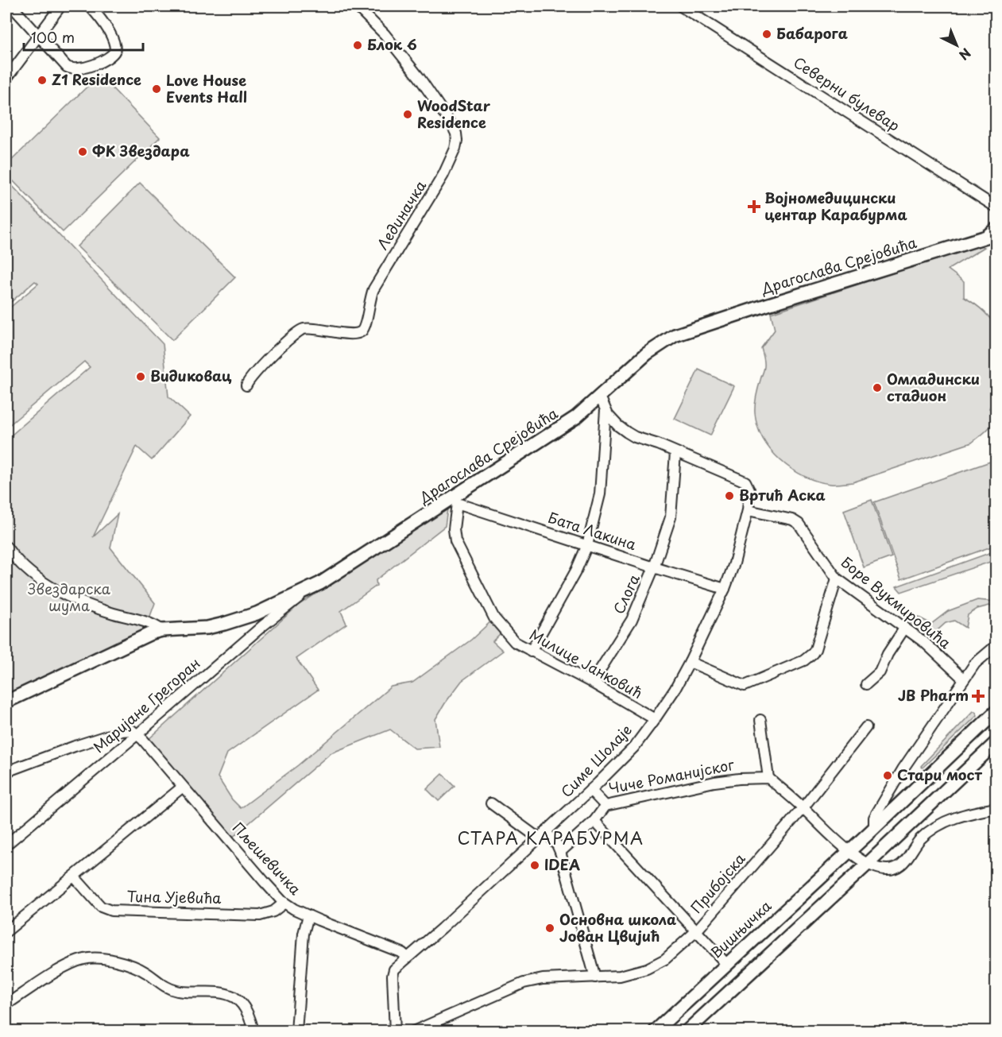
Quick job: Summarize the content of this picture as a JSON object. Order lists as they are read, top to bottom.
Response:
{
  "streets": {
    "main road": ["Драгослава Срејовића", "Вишњичка"],
    "street": [
      "Северни булевар",
      "Лединачка",
      "Бата Лакина",
      "Слога",
      "Боре Вукмировића",
      "Милице Јанковић",
      "Маријане Грегоран",
      "Симе Шолаје",
      "Чиче Романијског",
      "Пљешевичка",
      "Прибојска",
      "Тина Ујевића"
    ]
  },
  "crossings": [
    ["Драгослава Срејовића", "Бата Лакина"],
    ["Драгослава Срејовића", "Милице Јанковић"],
    ["Драгослава Срејовића", "Маријане Грегоран"],
    ["Бата Лакина", "Слога"],
    ["Бата Лакина", "Милице Јанковић"],
    ["Бата Лакина", "Симе Шолаје"],
    ["Слога", "Милице Јанковић"],
    ["Боре Вукмировића", "Симе Шолаје"],
    ["Милице Јанковић", "Симе Шолаје"],
    ["Маријане Грегоран", "Пљешевичка"],
    ["Симе Шолаје", "Чиче Романијског"],
    ["Симе Шолаје", "Пљешевичка"],
    ["Пљешевичка", "Тина Ујевића"]
  ],
  "districts": ["СТАРА КАРАБУРМА"],
  "parks": ["Звездарска шума"],
  "places": {
    "other": [
      "Бабарога",
      "Блок 6",
      "Z1 Residence",
      "Love House Events Hall",
      "WoodStar Residence",
      "ФК Звездара",
      "Видиковац",
      "Омладински стадион",
      "Вртић Аска",
      "Стари мост",
      "IDEA",
      "Основна школа Јован Цвијић"
    ],
    "health": ["Војномедицински центар Карабурма", "JB Pharm"]
  },
  "scale_bar": "100 m",
  "north": "bottom right"
}
